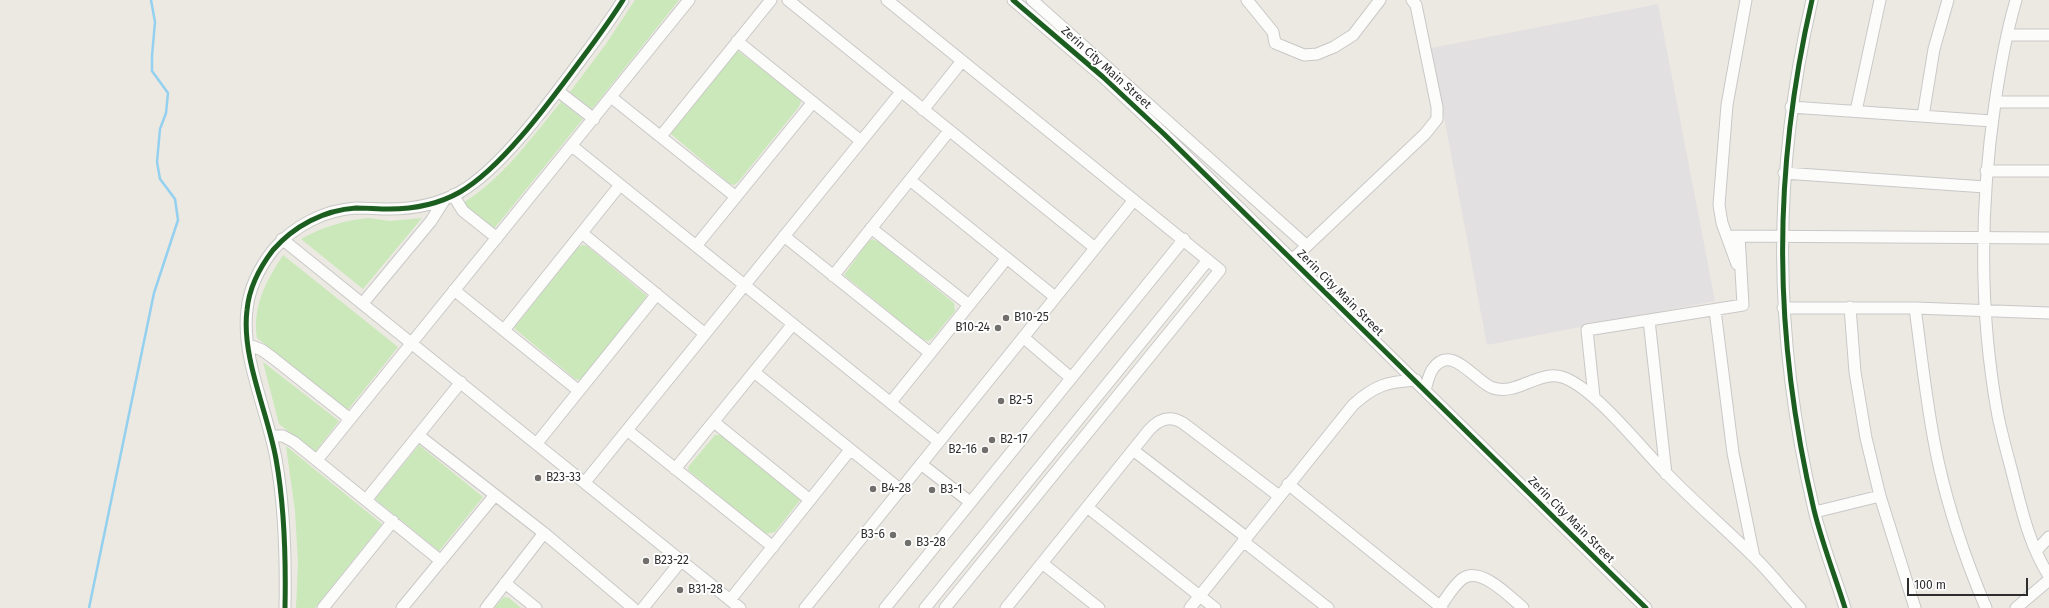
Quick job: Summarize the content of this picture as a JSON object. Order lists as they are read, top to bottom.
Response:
{
  "streets": {
    "street": ["Zerin City Main Street"]
  },
  "places": [
    "B10-25",
    "B10-24",
    "B2-5",
    "B2-17",
    "B2-16",
    "B23-33",
    "B4-28",
    "B3-1",
    "B3-6",
    "B3-28",
    "B23-22",
    "B31-28"
  ],
  "scale_bar": "100 m"
}
